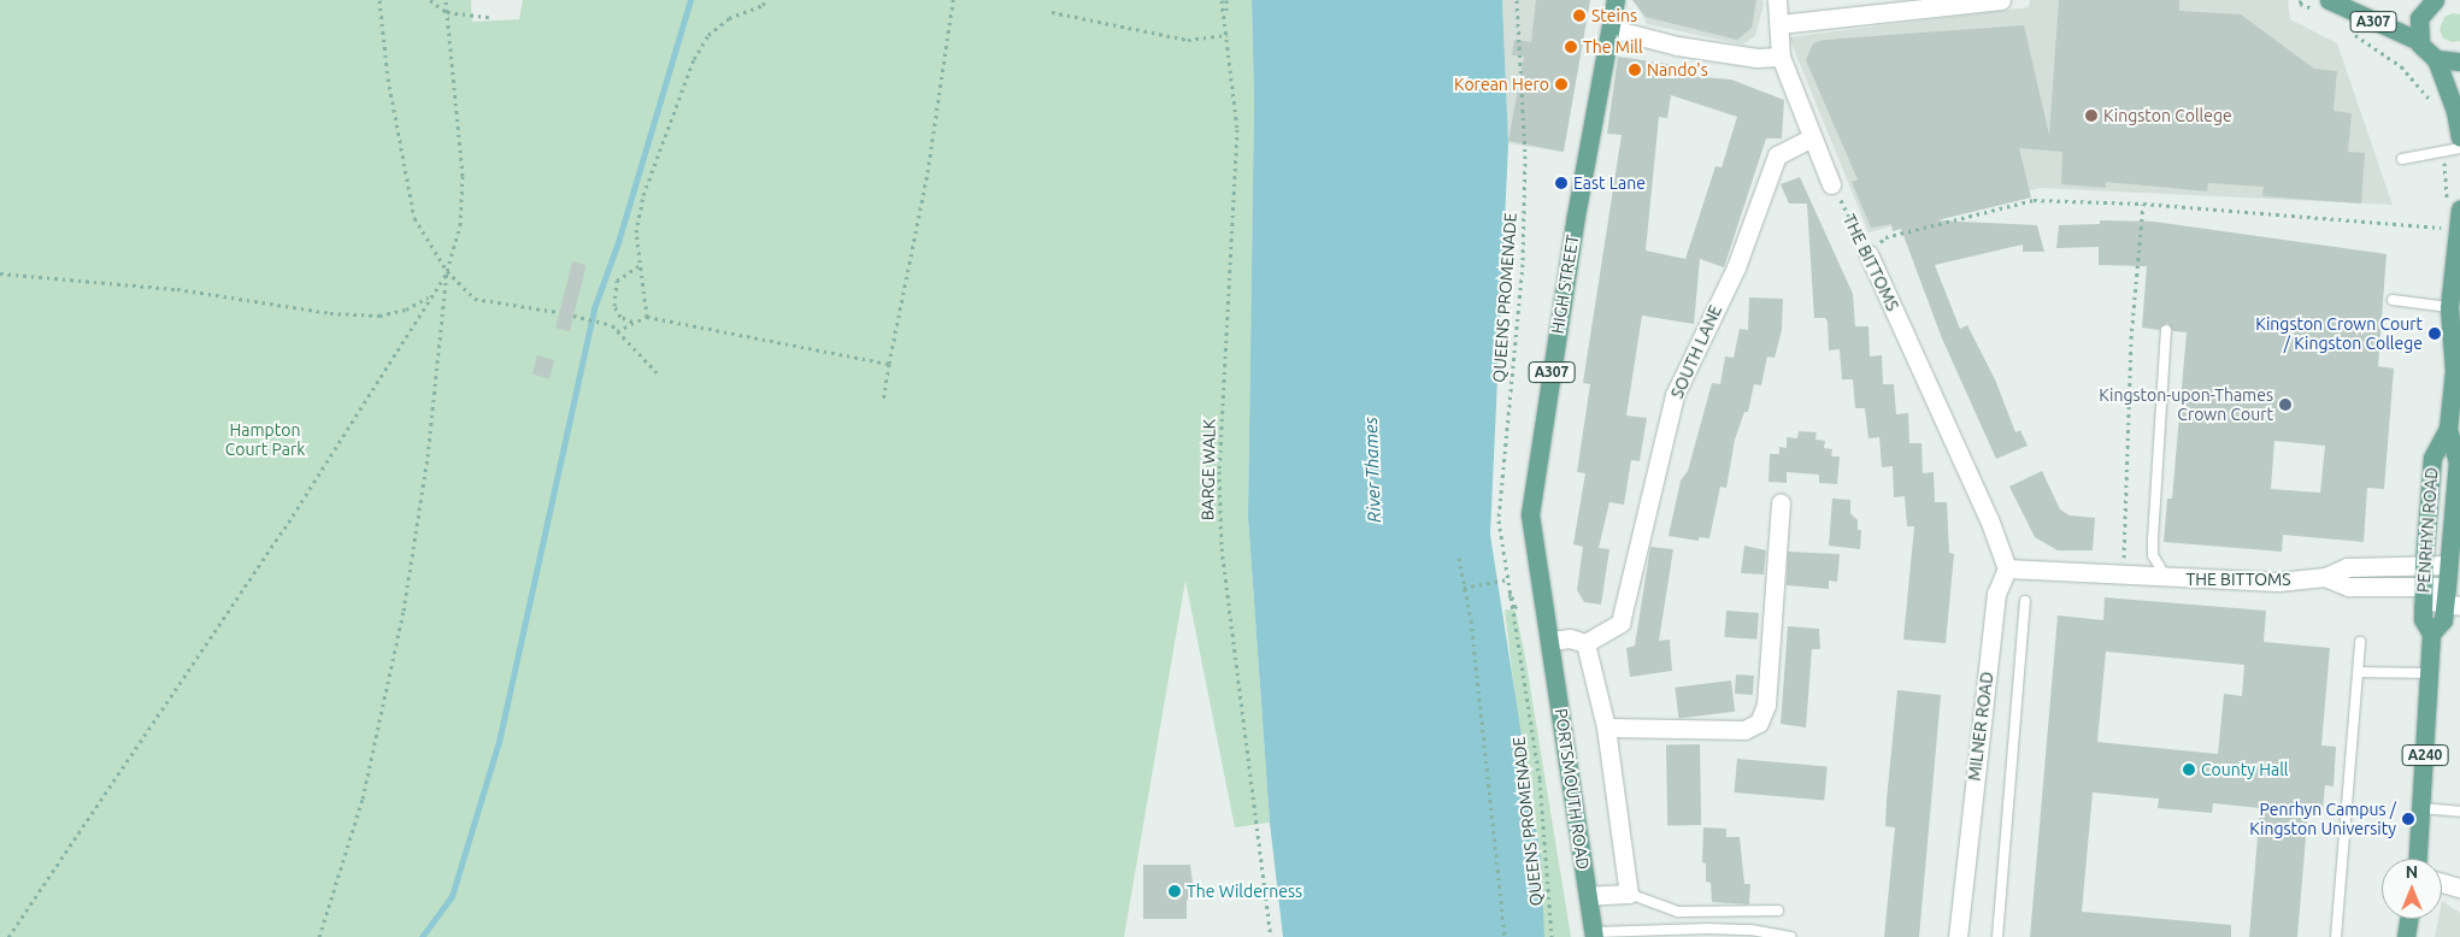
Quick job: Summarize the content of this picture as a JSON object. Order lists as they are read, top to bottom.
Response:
{
  "streets": {
    "main road": [
      "A307",
      "HIGH STREET",
      "PENRHYN ROAD",
      "A240",
      "PORTSMOUTH ROAD"
    ],
    "street": ["THE BITTOMS", "SOUTH LANE", "MILNER ROAD"],
    "path": ["QUEENS PROMENADE", "BARGE WALK"]
  },
  "crossings": [
    ["THE BITTOMS", "MILNER ROAD"],
    ["HIGH STREET", "PORTSMOUTH ROAD"]
  ],
  "water": ["River Thames"],
  "parks": ["Hampton Court Park"],
  "places": [
    "Steins",
    "The Mill",
    "Nando's",
    "Korean Hero",
    "Kingston College",
    "East Lane",
    "Kingston Crown Court / Kingston College",
    "Kingston-upon-Thames Crown Court",
    "County Hall",
    "Penrhyn Campus / Kingston University",
    "The Wilderness"
  ],
  "north": "top"
}
